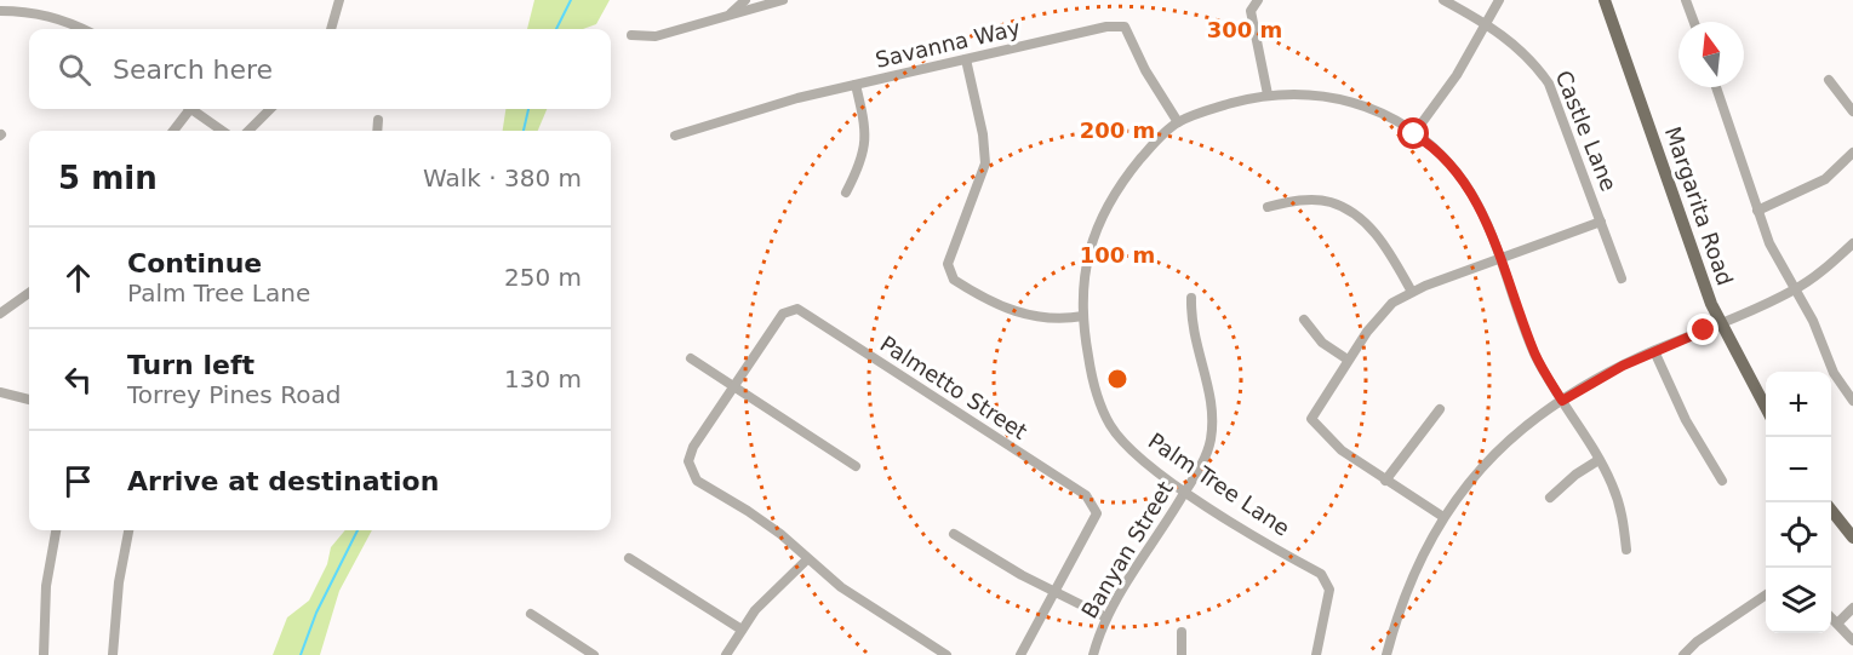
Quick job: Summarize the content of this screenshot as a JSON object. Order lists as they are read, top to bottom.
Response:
{
  "streets": {
    "main road": ["Margarita Road"],
    "street": [
      "Savanna Way",
      "Castle Lane",
      "Palmetto Street",
      "Palm Tree Lane",
      "Banyan Street"
    ]
  },
  "crossings": [
    ["Savanna Way", "Palm Tree Lane"],
    ["Palm Tree Lane", "Banyan Street"]
  ],
  "north": "top",
  "page": {
    "search": "Search here",
    "heading": ["5 min", "Walk · 380 m"],
    "list": [
      ["Continue", "Palm Tree Lane", "250 m"],
      ["Turn left", "Torrey Pines Road", "130 m"],
      "Arrive at destination"
    ],
    "map_buttons": ["+", "−"]
  },
  "rings": ["300 m", "200 m", "100 m"]
}
